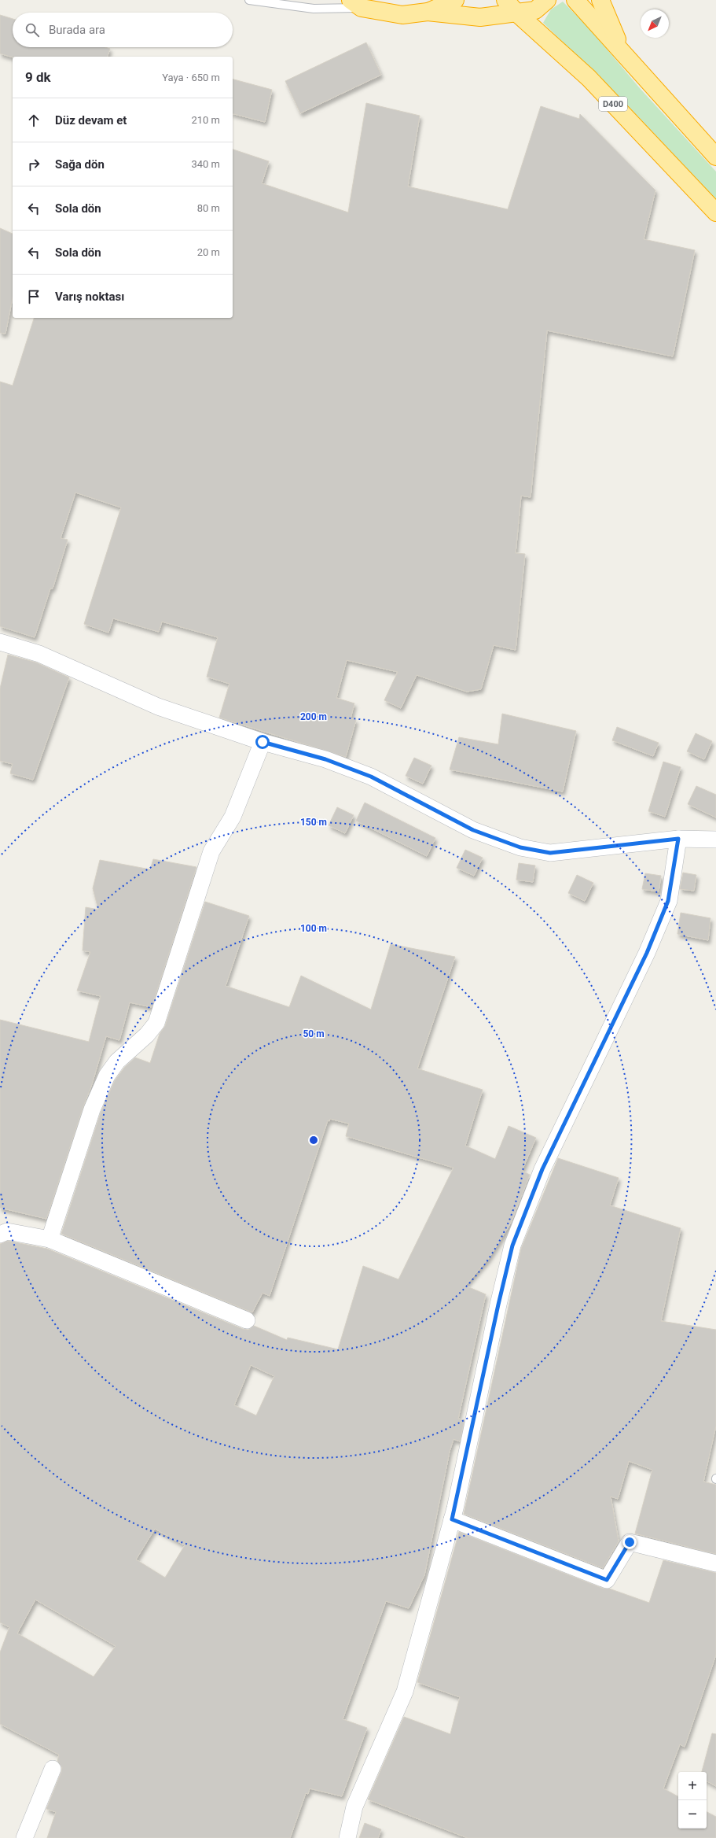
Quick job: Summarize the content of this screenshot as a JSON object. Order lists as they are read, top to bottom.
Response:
{
  "streets": {
    "highway": ["D400"]
  },
  "north": "bottom left",
  "page": {
    "search": "Burada ara",
    "heading": ["9 dk", "Yaya · 650 m"],
    "list": [
      ["Düz devam et", "210 m"],
      ["Sağa dön", "340 m"],
      ["Sola dön", "80 m"],
      ["Sola dön", "20 m"],
      "Varış noktası"
    ],
    "map_buttons": ["+", "−"]
  },
  "rings": [
    "200 m",
    "150 m",
    "100 m",
    "50 m"
  ]
}
